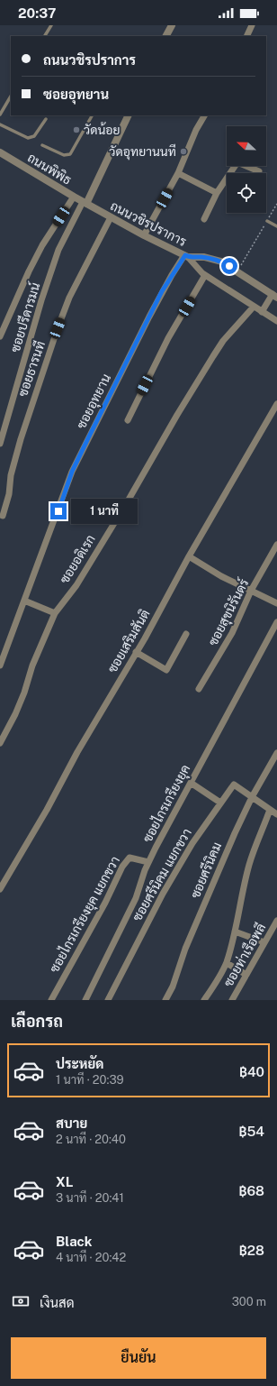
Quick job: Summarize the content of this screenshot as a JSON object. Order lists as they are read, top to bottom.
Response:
{
  "streets": {
    "street": [
      "ถนนพิพิธ",
      "ถนนวชิรปราการ",
      "ซอยปรีดารมน์",
      "ซอยธารนที",
      "ซอยอุทยาน",
      "ซอยอดิเรก",
      "ซอยสุขนิรันดร์",
      "ซอยเสริมสันติ",
      "ซอยไกรเกรียงยุค",
      "ซอยศรีนิคม",
      "ซอยศรีนิคม แยกขวา",
      "ซอยไกรเกรียงยุค แยกขวา",
      "ซอยท่าเรือพลี"
    ]
  },
  "crossings": [
    ["ถนนพิพิธ", "ถนนวชิรปราการ"],
    ["ถนนพิพิธ", "ซอยปรีดารมน์"],
    ["ถนนวชิรปราการ", "ซอยปรีดารมน์"],
    ["ถนนวชิรปราการ", "ซอยธารนที"],
    ["ถนนวชิรปราการ", "ซอยอุทยาน"],
    ["ซอยไกรเกรียงยุค", "ซอยไกรเกรียงยุค แยกขวา"],
    ["ซอยศรีนิคม", "ซอยศรีนิคม แยกขวา"]
  ],
  "places": ["วัดน้อย", "วัดอุทยานนที"],
  "north": "left",
  "page": {
    "status": "20:37",
    "banner": ["ถนนวชิรปราการ", "ซอยอุทยาน"],
    "bubble": "1 นาที",
    "heading": "เลือกรถ",
    "list": [
      {
        "name": "ประหยัด",
        "note": "1 นาที · 20:39",
        "value": "฿40"
      },
      {
        "name": "สบาย",
        "note": "2 นาที · 20:40",
        "value": "฿54"
      },
      {
        "name": "XL",
        "note": "3 นาที · 20:41",
        "value": "฿68"
      },
      {
        "name": "Black",
        "note": "4 นาที · 20:42",
        "value": "฿28"
      }
    ],
    "pay": ["เงินสด", "300 m"],
    "buttons": "ยืนยัน"
  }
}
